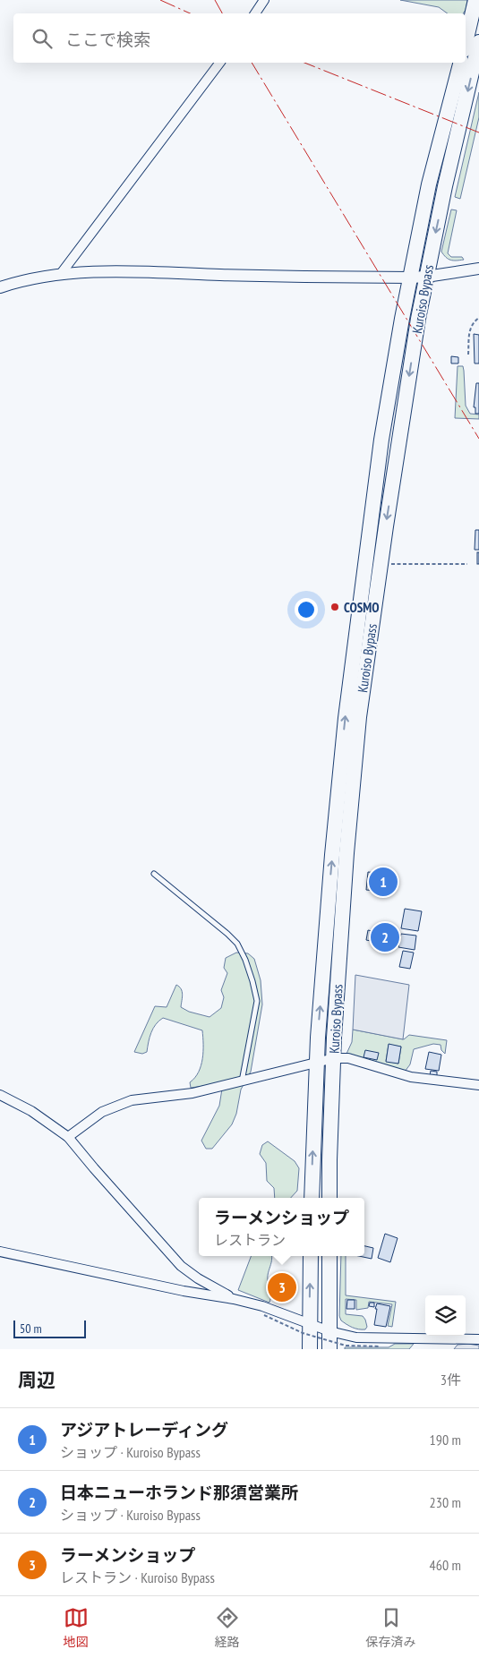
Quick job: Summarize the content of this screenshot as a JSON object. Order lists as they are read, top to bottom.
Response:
{
  "streets": {
    "highway": ["Kuroiso Bypass"]
  },
  "places": ["COSMO"],
  "scale_bar": "50 m",
  "page": {
    "search": "ここで検索",
    "pins": ["1", "2", "3"],
    "popup": ["ラーメンショップ", "レストラン"],
    "scale": "50 m",
    "heading": ["周辺", "3件"],
    "list": [
      {
        "mark": "1",
        "name": "アジアトレーディング",
        "note": "ショップ · Kuroiso Bypass",
        "value": "190 m"
      },
      {
        "mark": "2",
        "name": "日本ニューホランド那須営業所",
        "note": "ショップ · Kuroiso Bypass",
        "value": "230 m"
      },
      {
        "mark": "3",
        "name": "ラーメンショップ",
        "note": "レストラン · Kuroiso Bypass",
        "value": "460 m"
      }
    ],
    "nav": ["地図", "経路", "保存済み"]
  }
}
